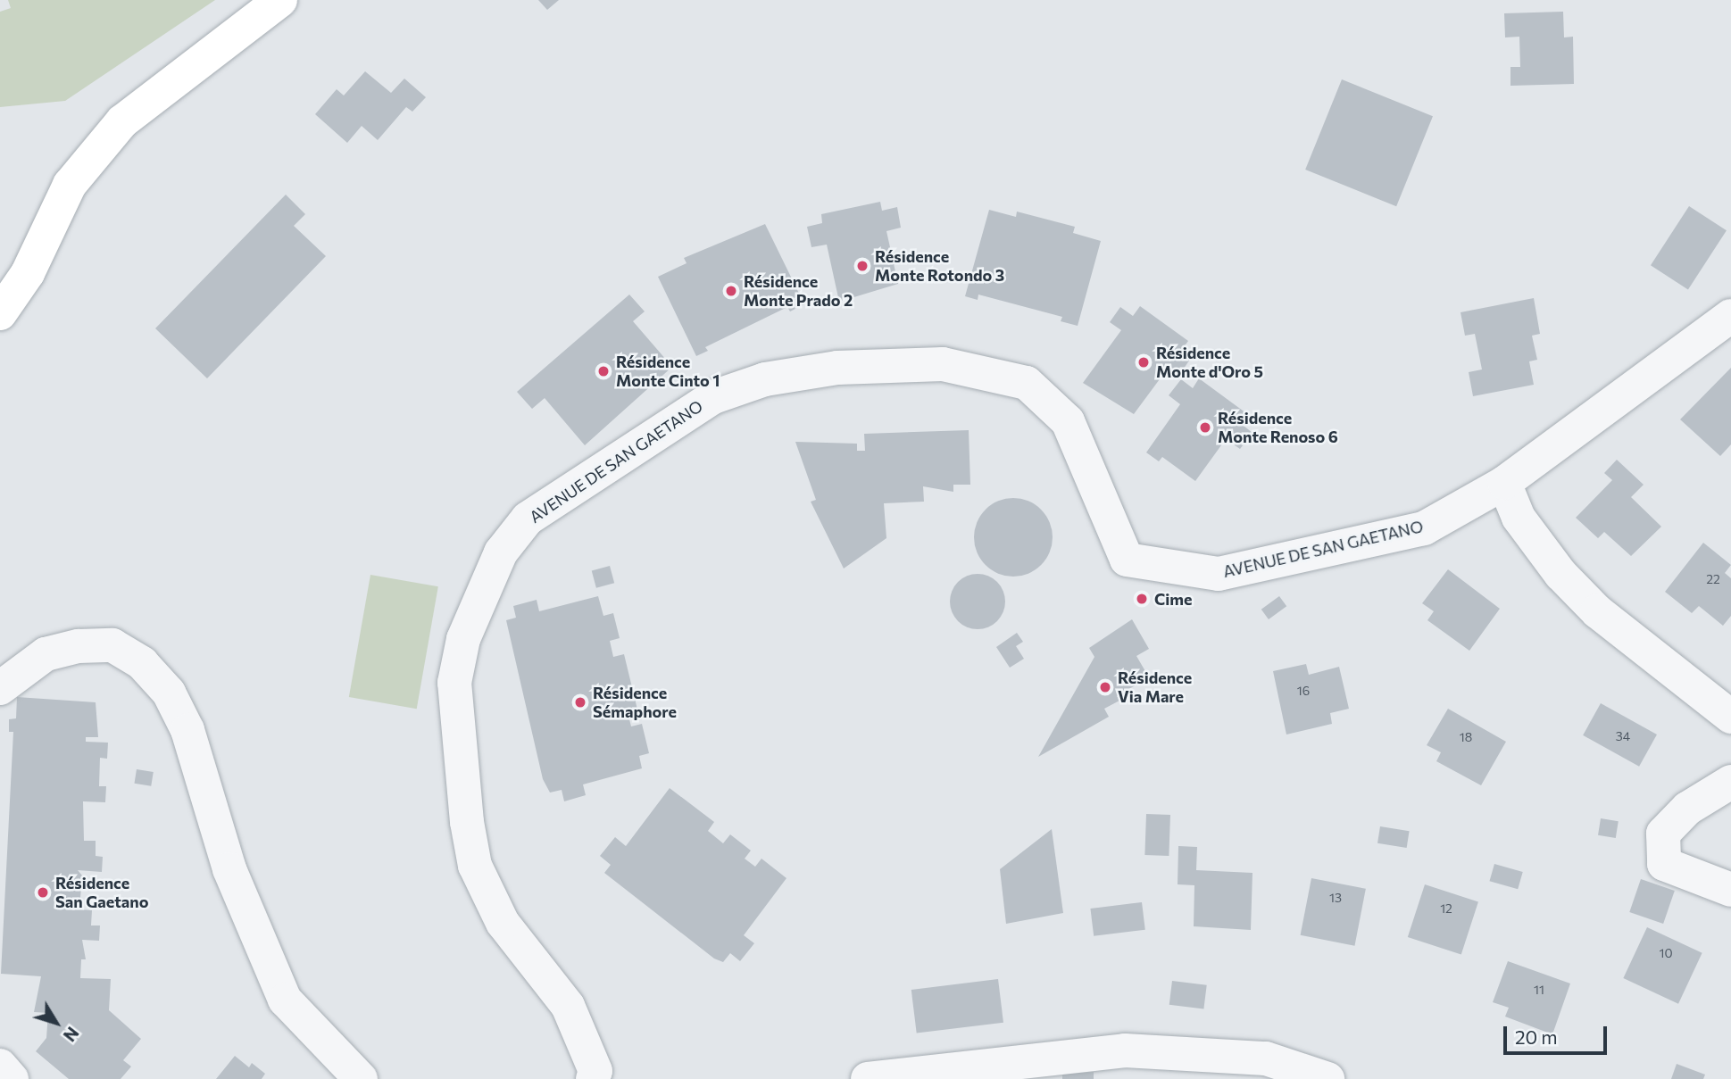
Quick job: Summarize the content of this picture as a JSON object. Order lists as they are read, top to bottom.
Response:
{
  "streets": {
    "street": ["AVENUE DE SAN GAETANO"]
  },
  "places": [
    "Résidence Monte Rotondo 3",
    "Résidence Monte Prado 2",
    "Résidence Monte d'Oro 5",
    "Résidence Monte Cinto 1",
    "Résidence Monte Renoso 6",
    "Cime",
    "Résidence Via Mare",
    "Résidence Sémaphore",
    "Résidence San Gaetano"
  ],
  "house_numbers": [
    "22",
    "16",
    "34",
    "18",
    "13",
    "12",
    "10",
    "11"
  ],
  "scale_bar": "20 m",
  "north": "bottom right"
}
